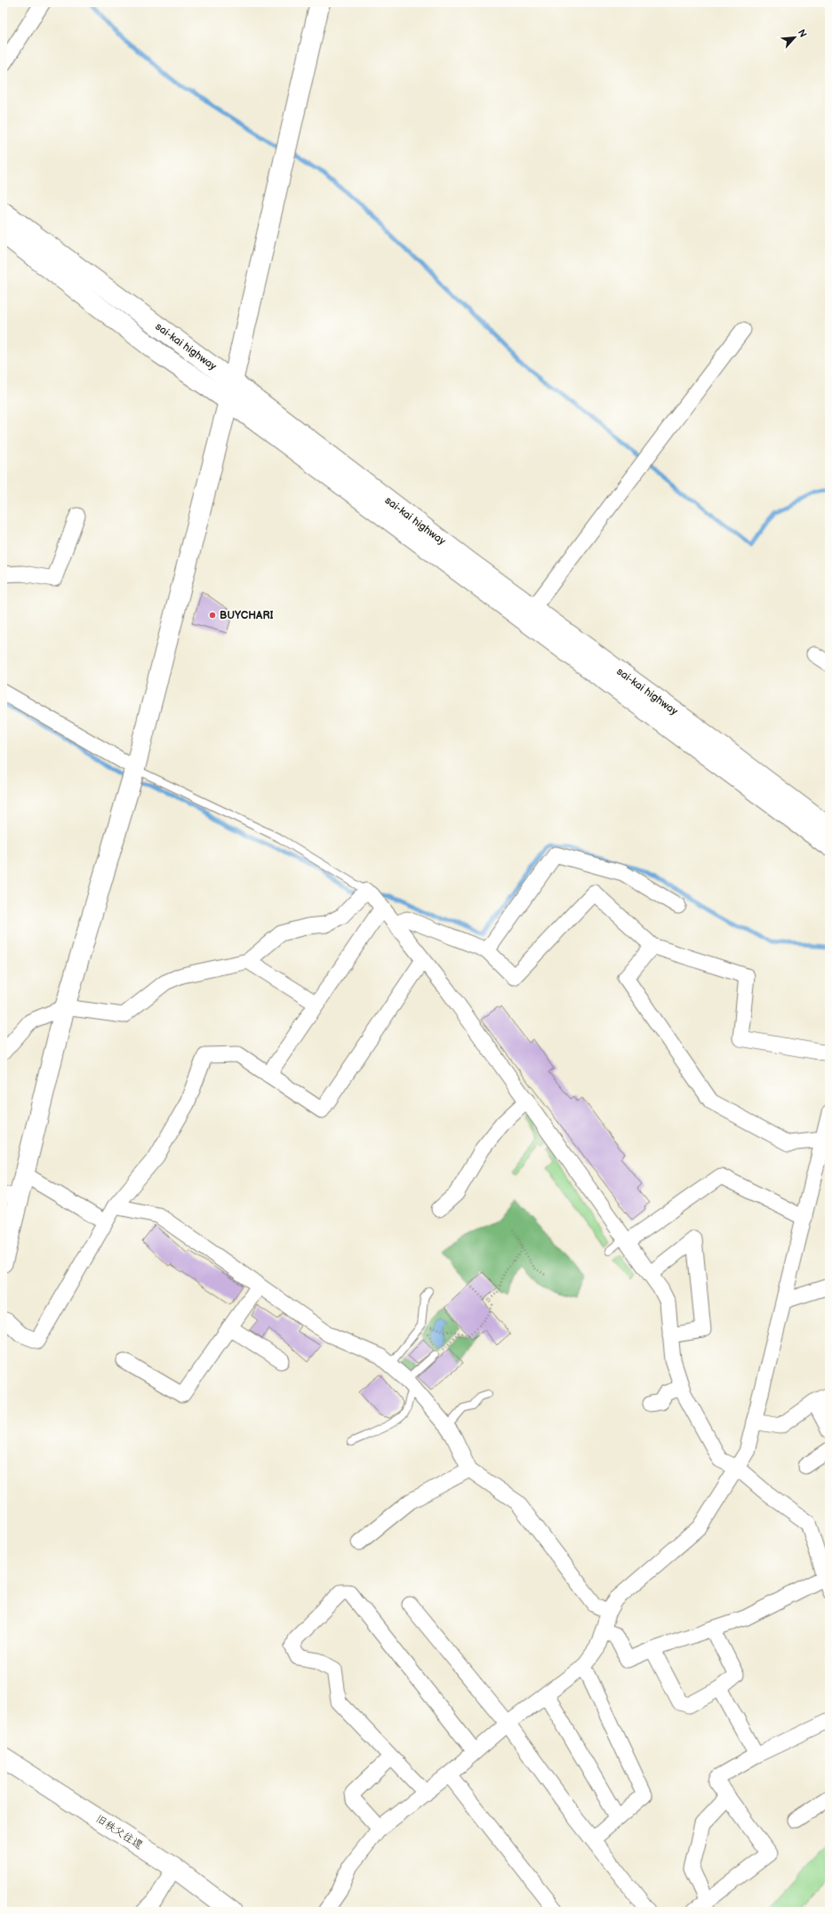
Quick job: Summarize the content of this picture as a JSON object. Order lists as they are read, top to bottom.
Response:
{
  "streets": {
    "main road": ["sai-kai highway", "旧秩父往還"]
  },
  "places": ["BUYCHARI"],
  "north": "top right"
}
